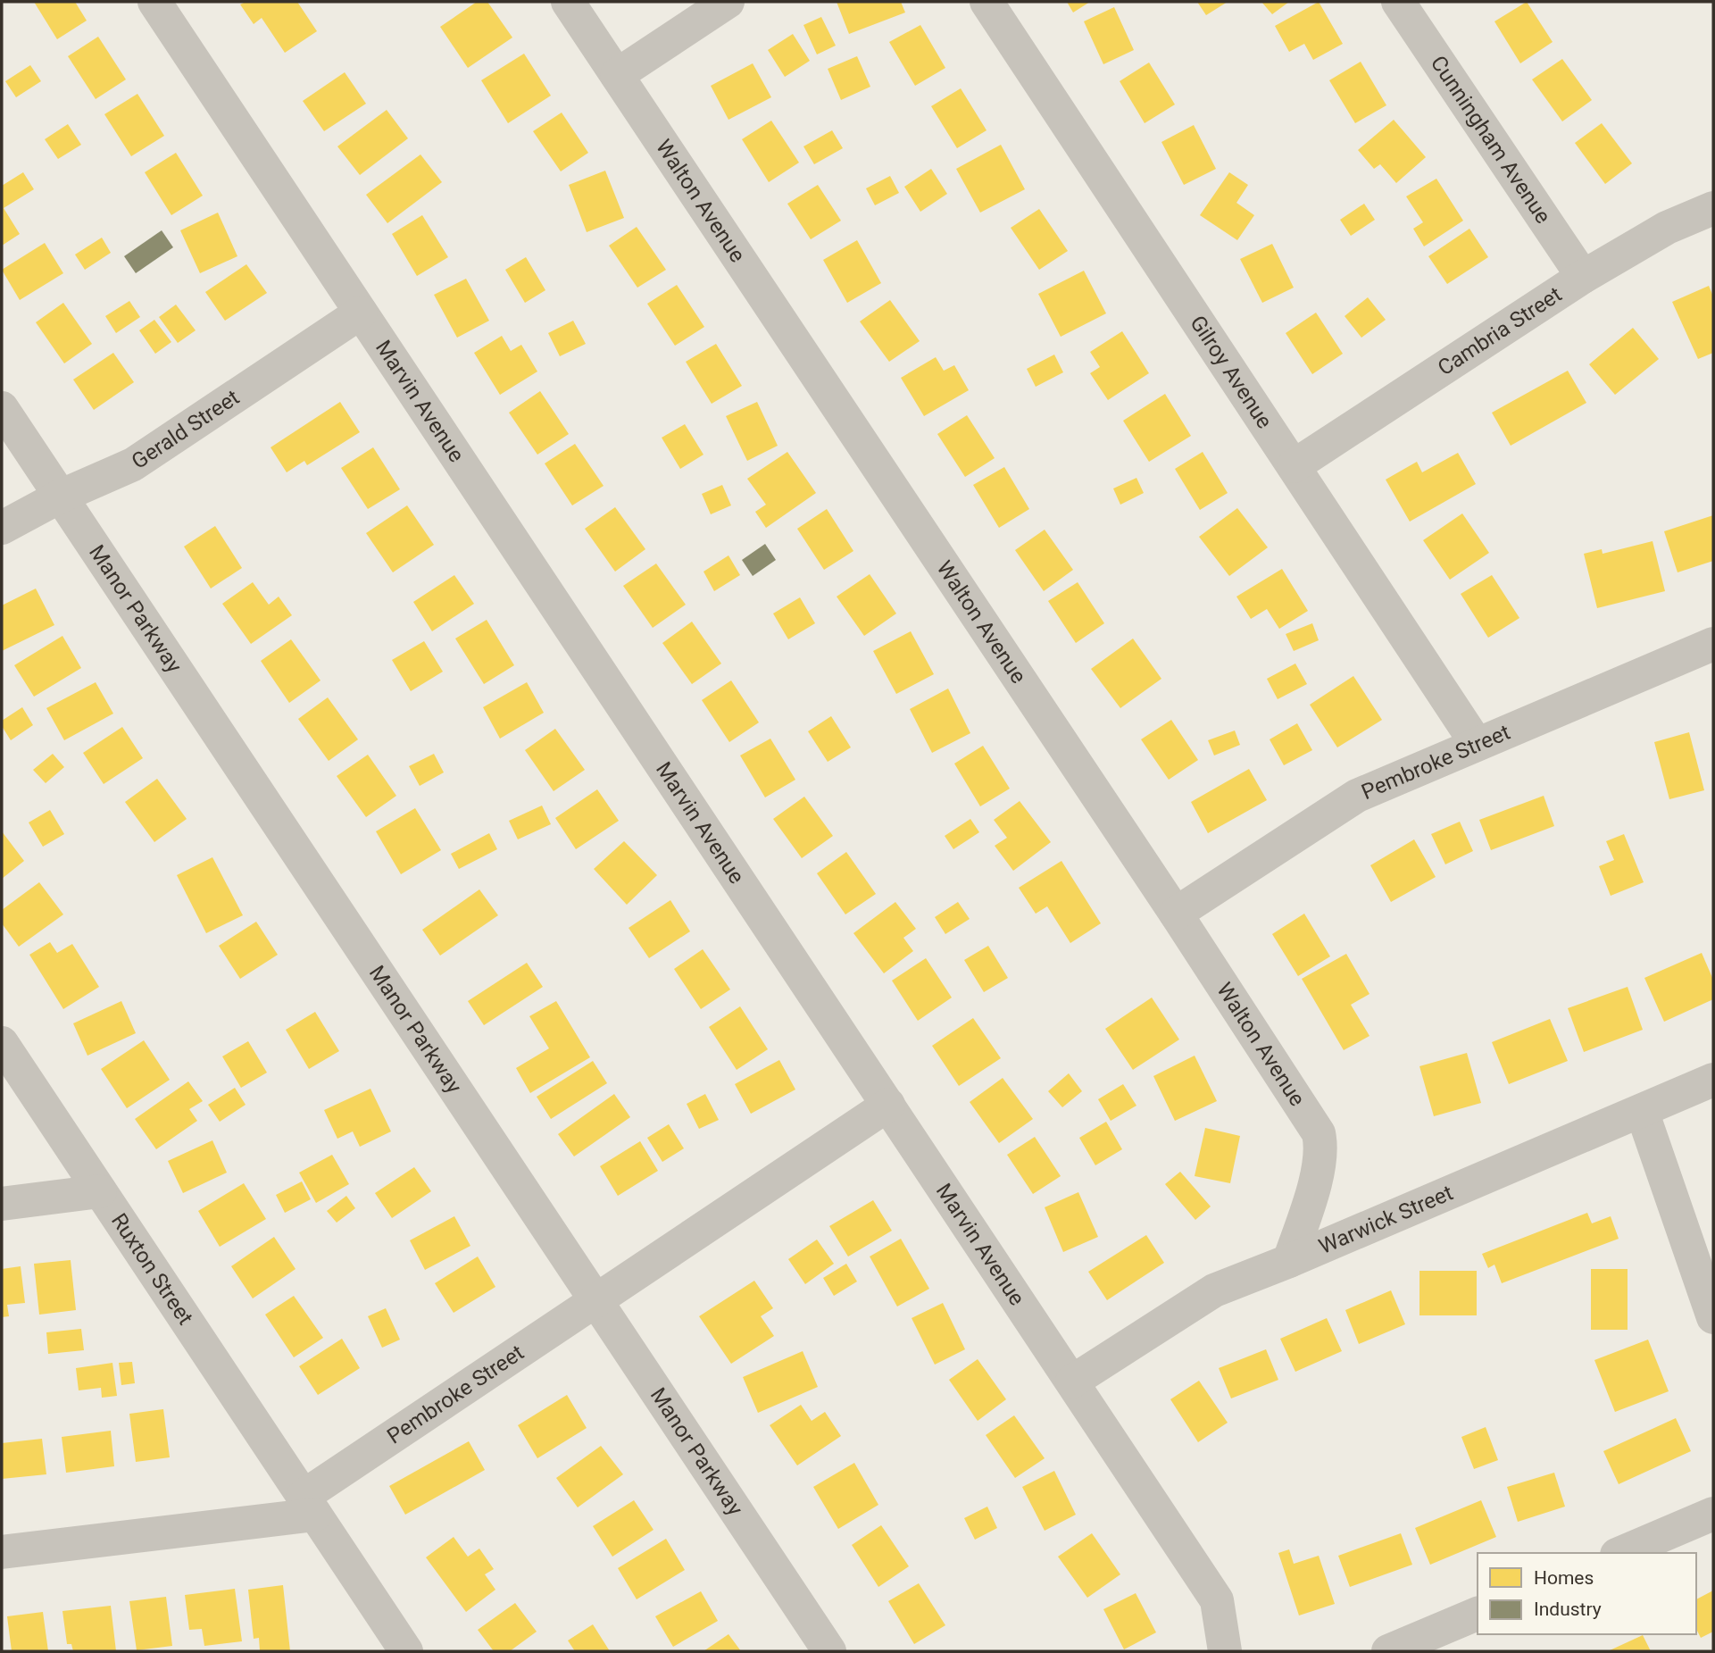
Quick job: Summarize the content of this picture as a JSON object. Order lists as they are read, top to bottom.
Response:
{
  "streets": {
    "street": [
      "Cunningham Avenue",
      "Walton Avenue",
      "Cambria Street",
      "Gilroy Avenue",
      "Marvin Avenue",
      "Gerald Street",
      "Manor Parkway",
      "Pembroke Street",
      "Warwick Street",
      "Ruxton Street"
    ]
  },
  "crossings": [
    ["Cunningham Avenue", "Cambria Street"],
    ["Walton Avenue", "Pembroke Street"],
    ["Walton Avenue", "Warwick Street"],
    ["Cambria Street", "Gilroy Avenue"],
    ["Gilroy Avenue", "Pembroke Street"],
    ["Marvin Avenue", "Gerald Street"],
    ["Marvin Avenue", "Pembroke Street"],
    ["Marvin Avenue", "Warwick Street"],
    ["Gerald Street", "Manor Parkway"],
    ["Manor Parkway", "Pembroke Street"],
    ["Pembroke Street", "Ruxton Street"]
  ],
  "legend": ["Homes", "Industry"]
}
